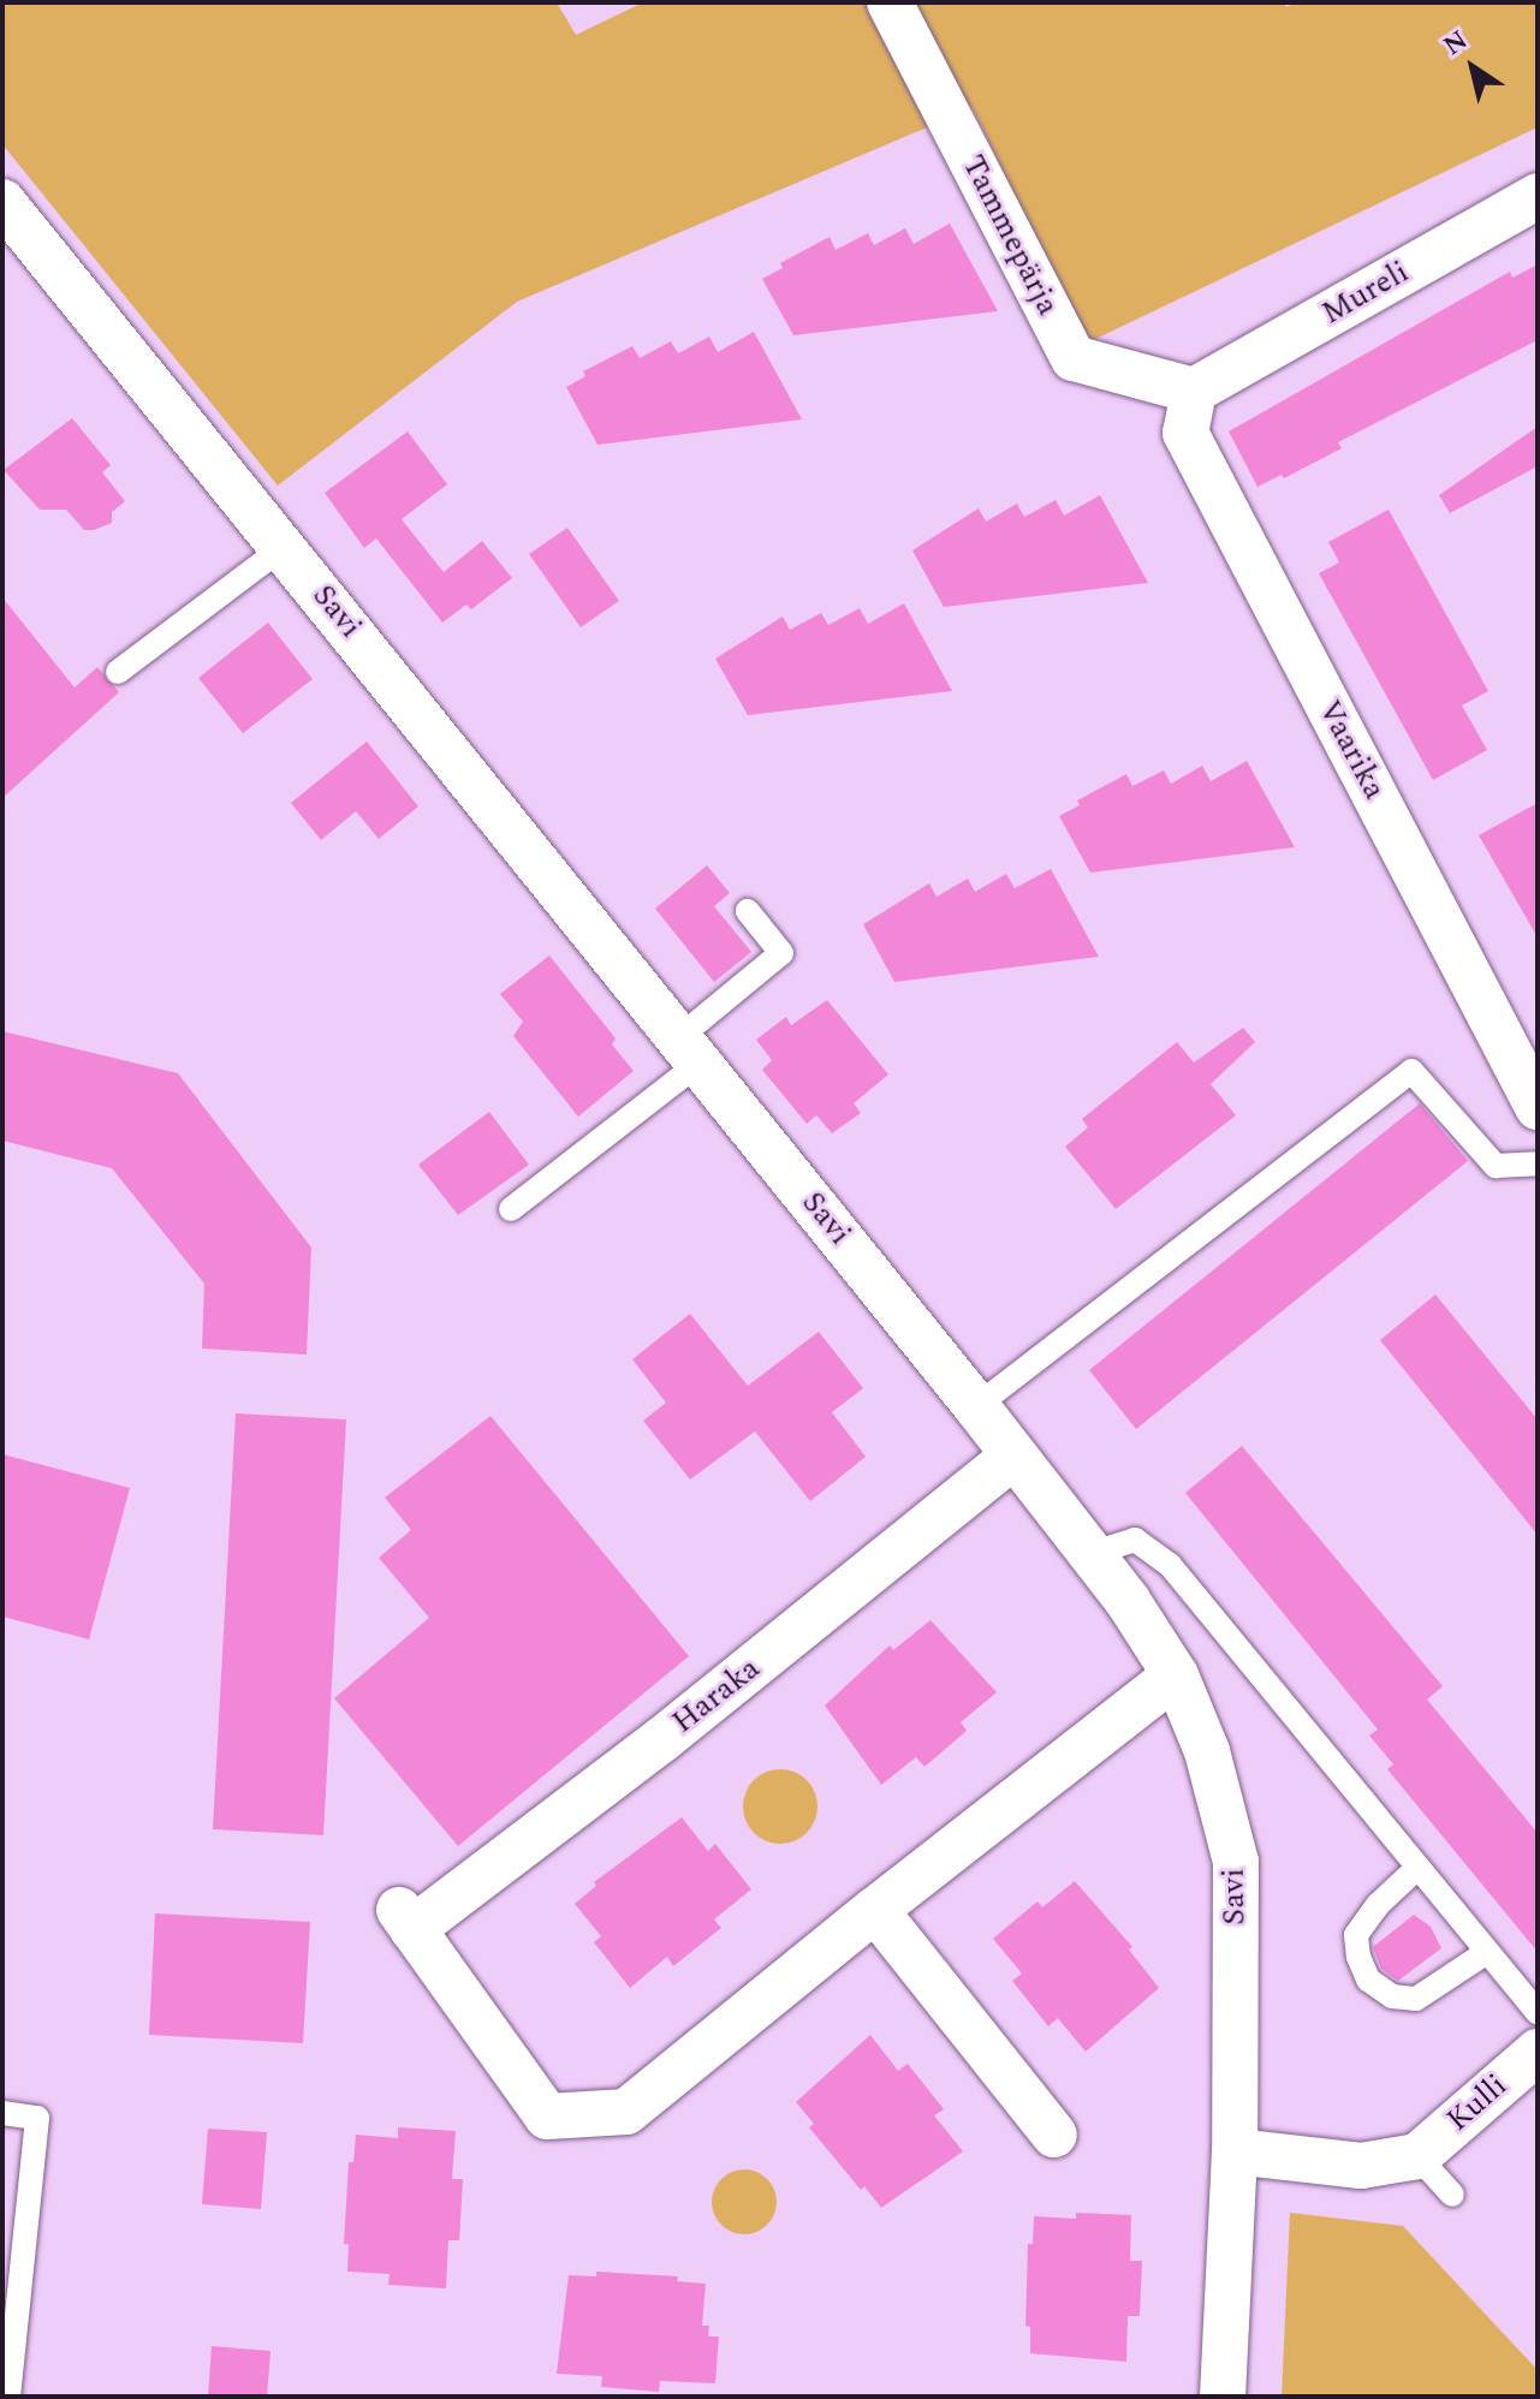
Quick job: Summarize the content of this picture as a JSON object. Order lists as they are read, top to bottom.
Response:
{
  "streets": {
    "street": [
      "Tammepärja",
      "Mureli",
      "Savi",
      "Vaarika",
      "Haraka",
      "Kulli"
    ]
  },
  "crossings": [
    ["Tammepärja", "Mureli"],
    ["Tammepärja", "Vaarika"],
    ["Mureli", "Vaarika"],
    ["Savi", "Haraka"]
  ],
  "north": "top left"
}
